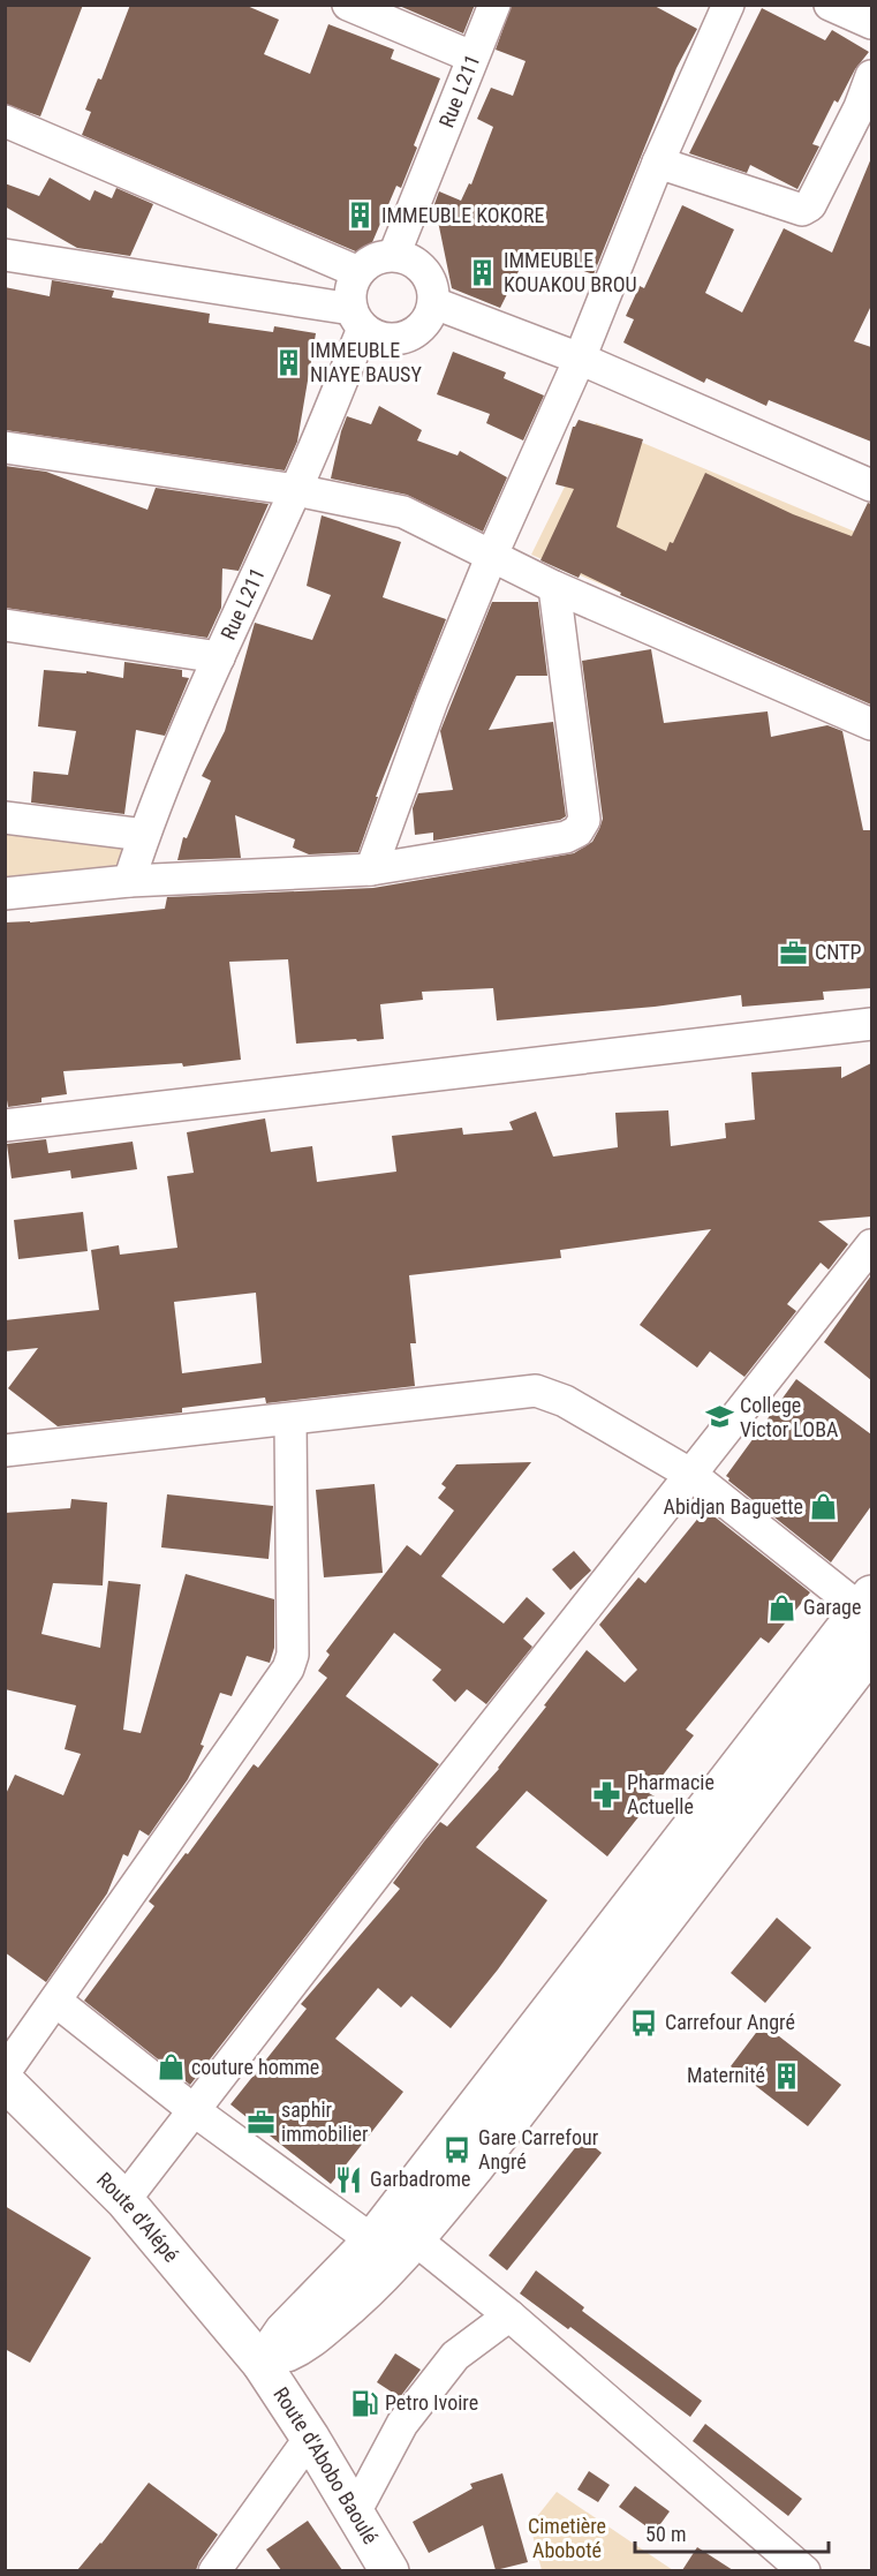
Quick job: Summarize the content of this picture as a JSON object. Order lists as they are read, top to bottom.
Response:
{
  "streets": {
    "main road": ["Route d'Alépé", "Route d'Abobo Baoulé"],
    "street": ["Rue L211"]
  },
  "crossings": [
    ["Route d'Alépé", "Route d'Abobo Baoulé"]
  ],
  "parks": ["Cimetière Aboboté"],
  "places": {
    "building": [
      "IMMEUBLE KOKORE",
      "IMMEUBLE KOUAKOU BROU",
      "IMMEUBLE NIAYE BAUSY",
      "Maternité"
    ],
    "office": ["CNTP", "saphir immobilier"],
    "school or university": ["College Victor LOBA"],
    "shop": ["Abidjan Baguette", "Garage", "couture homme"],
    "pharmacy": ["Pharmacie Actuelle"],
    "bus stop": ["Carrefour Angré", "Gare Carrefour Angré"],
    "restaurant": ["Garbadrome"],
    "fuel station": ["Petro Ivoire"]
  },
  "scale_bar": "50 m"
}
